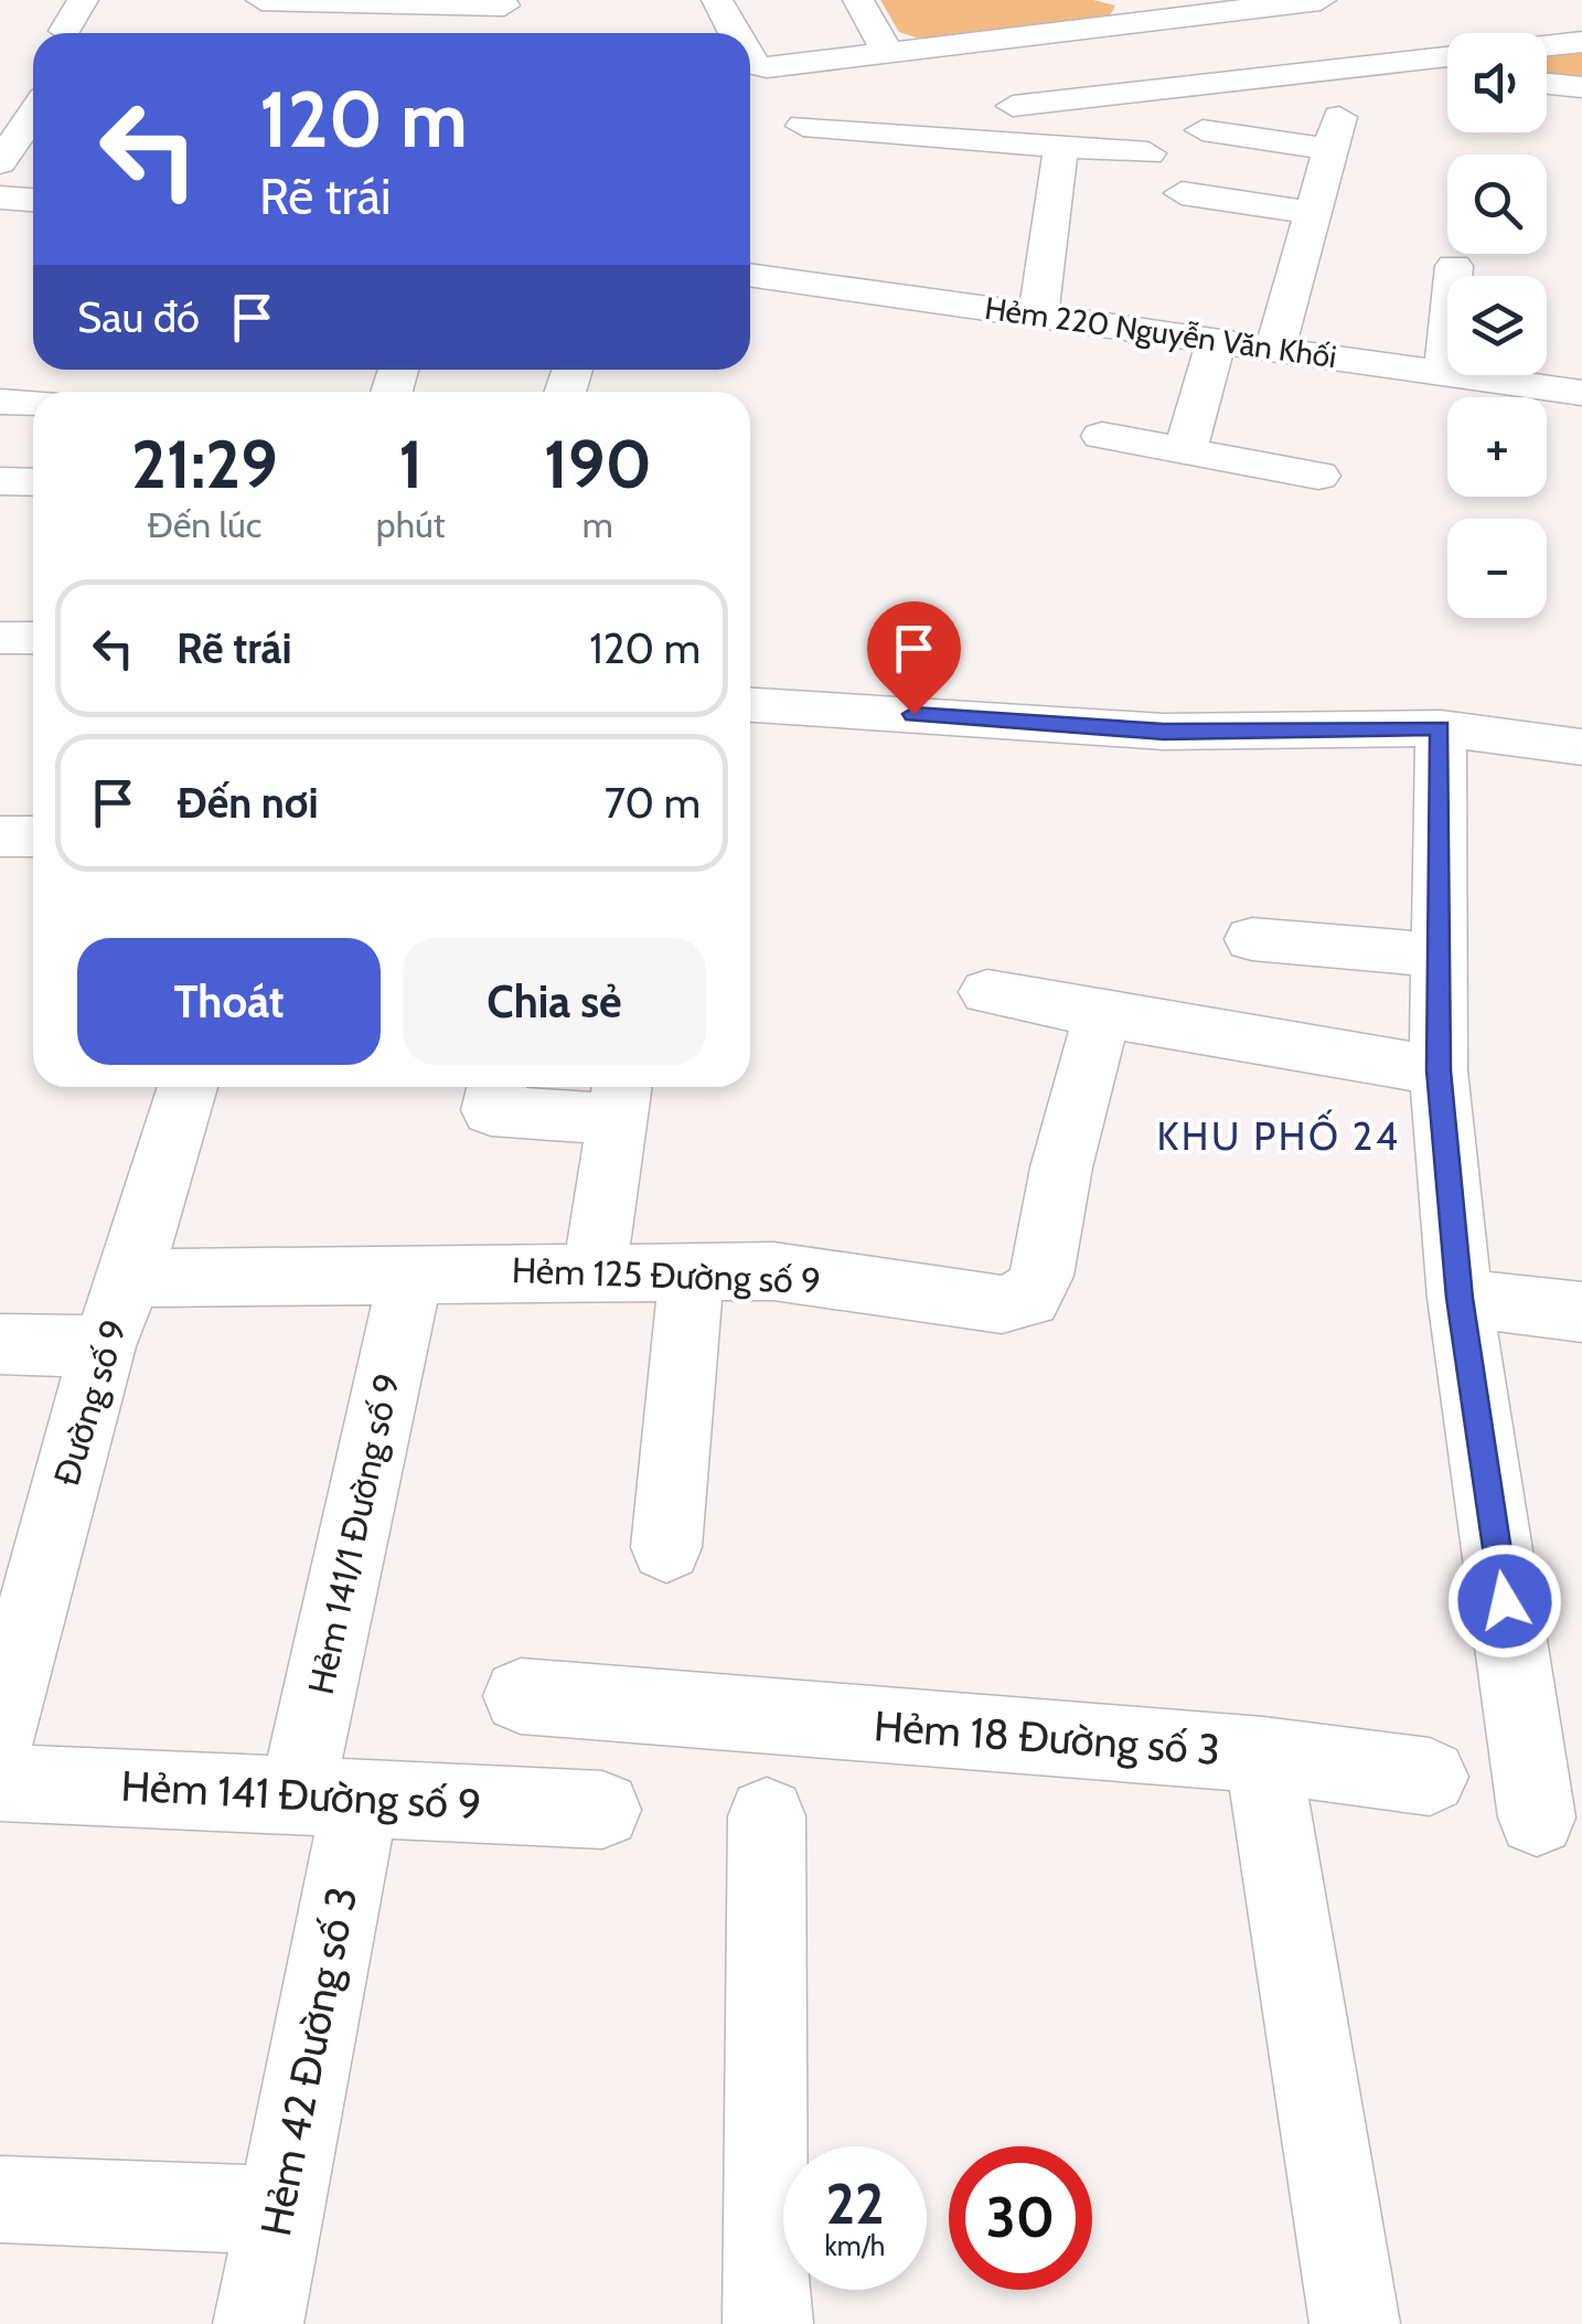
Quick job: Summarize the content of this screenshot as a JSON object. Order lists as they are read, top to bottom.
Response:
{
  "streets": {
    "street": [
      "Hẻm 220 Nguyễn Văn Khối",
      "Hẻm 125 Đường số 9",
      "Đường số 9",
      "Hẻm 141/1 Đường số 9",
      "Hẻm 18 Đường số 3",
      "Hẻm 141 Đường số 9",
      "Hẻm 42 Đường số 3"
    ]
  },
  "crossings": [
    ["Hẻm 125 Đường số 9", "Đường số 9"],
    ["Hẻm 125 Đường số 9", "Hẻm 141/1 Đường số 9"],
    ["Hẻm 141/1 Đường số 9", "Hẻm 141 Đường số 9"],
    ["Hẻm 141/1 Đường số 9", "Hẻm 42 Đường số 3"],
    ["Hẻm 141 Đường số 9", "Hẻm 42 Đường số 3"]
  ],
  "districts": ["KHU PHỐ 24"],
  "page": {
    "map_buttons": ["+", "−"],
    "turn": ["120 m", "Rẽ trái"],
    "then": "Sau đó",
    "eta": [
      "21:29",
      "Đến lúc",
      "1",
      "phút",
      "190",
      "m"
    ],
    "list": [
      {
        "name": "Rẽ trái",
        "value": "120 m"
      },
      {
        "name": "Đến nơi",
        "value": "70 m"
      }
    ],
    "buttons": ["Thoát", "Chia sẻ"],
    "speed": "22 km/h",
    "limit": "30"
  }
}
